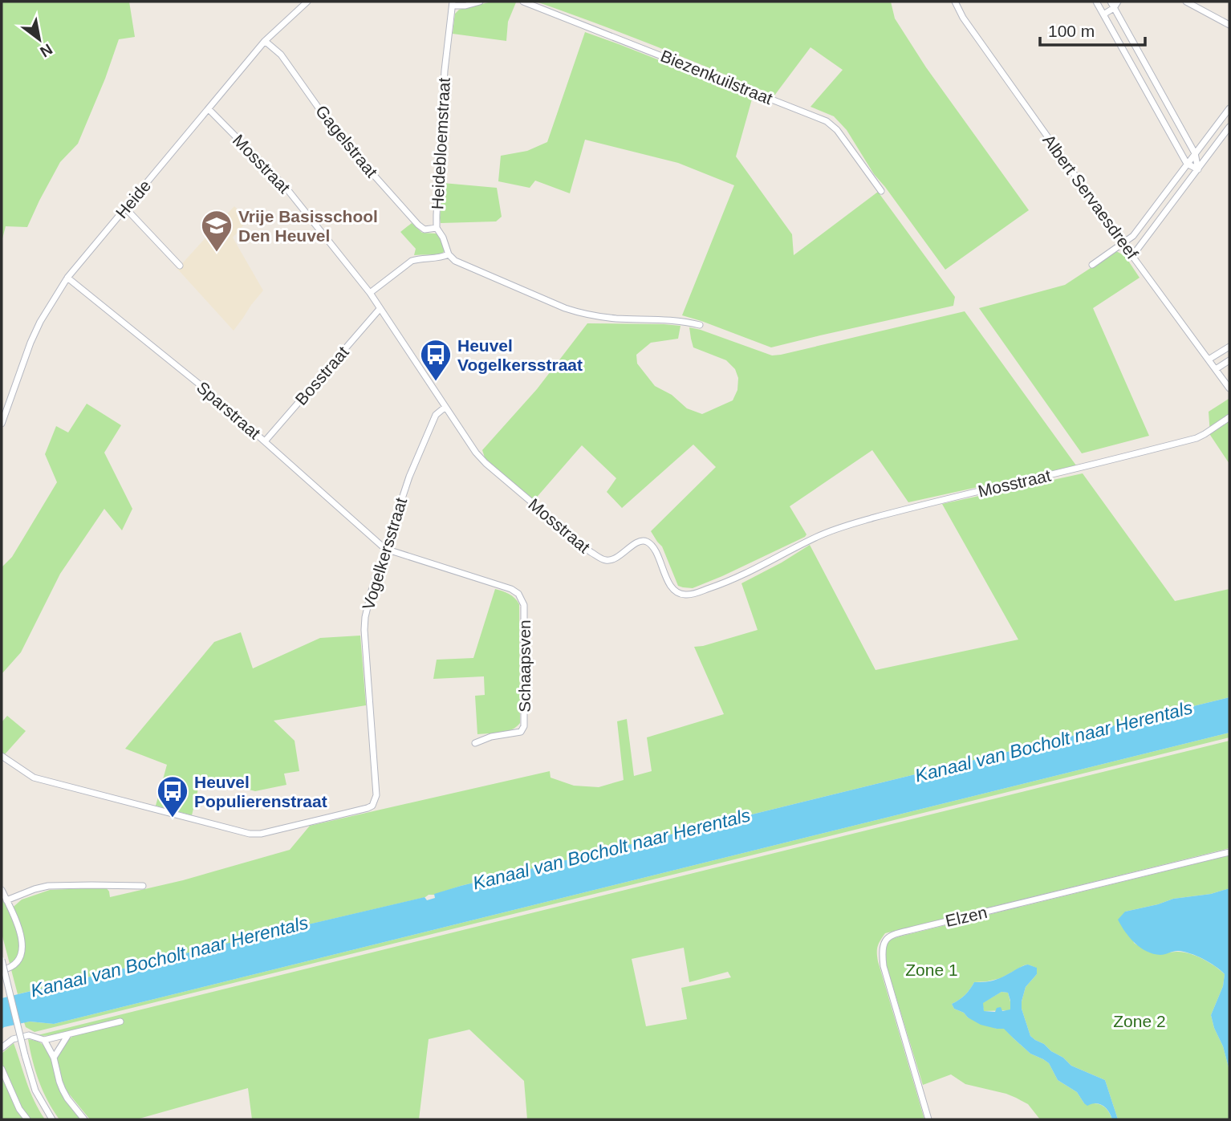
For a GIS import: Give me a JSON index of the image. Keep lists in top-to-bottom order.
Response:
{
  "streets": {
    "street": [
      "Biezenkuilstraat",
      "Gagelstraat",
      "Heidebloemstraat",
      "Mosstraat",
      "Albert Servaesdreef",
      "Heide",
      "Bosstraat",
      "Sparstraat",
      "Vogelkersstraat",
      "Schaapsven",
      "Elzen"
    ]
  },
  "crossings": [
    ["Gagelstraat", "Heidebloemstraat"],
    ["Gagelstraat", "Heide"],
    ["Mosstraat", "Heide"],
    ["Mosstraat", "Bosstraat"],
    ["Mosstraat", "Vogelkersstraat"],
    ["Heide", "Sparstraat"],
    ["Bosstraat", "Sparstraat"],
    ["Sparstraat", "Vogelkersstraat"],
    ["Sparstraat", "Schaapsven"],
    ["Vogelkersstraat", "Schaapsven"]
  ],
  "water": ["Kanaal van Bocholt naar Herentals"],
  "parks": ["Zone 1", "Zone 2"],
  "places": {
    "school or university": ["Vrije Basisschool Den Heuvel"],
    "bus stop": ["Heuvel Vogelkersstraat", "Heuvel Populierenstraat"]
  },
  "scale_bar": "100 m",
  "north": "bottom right"
}
